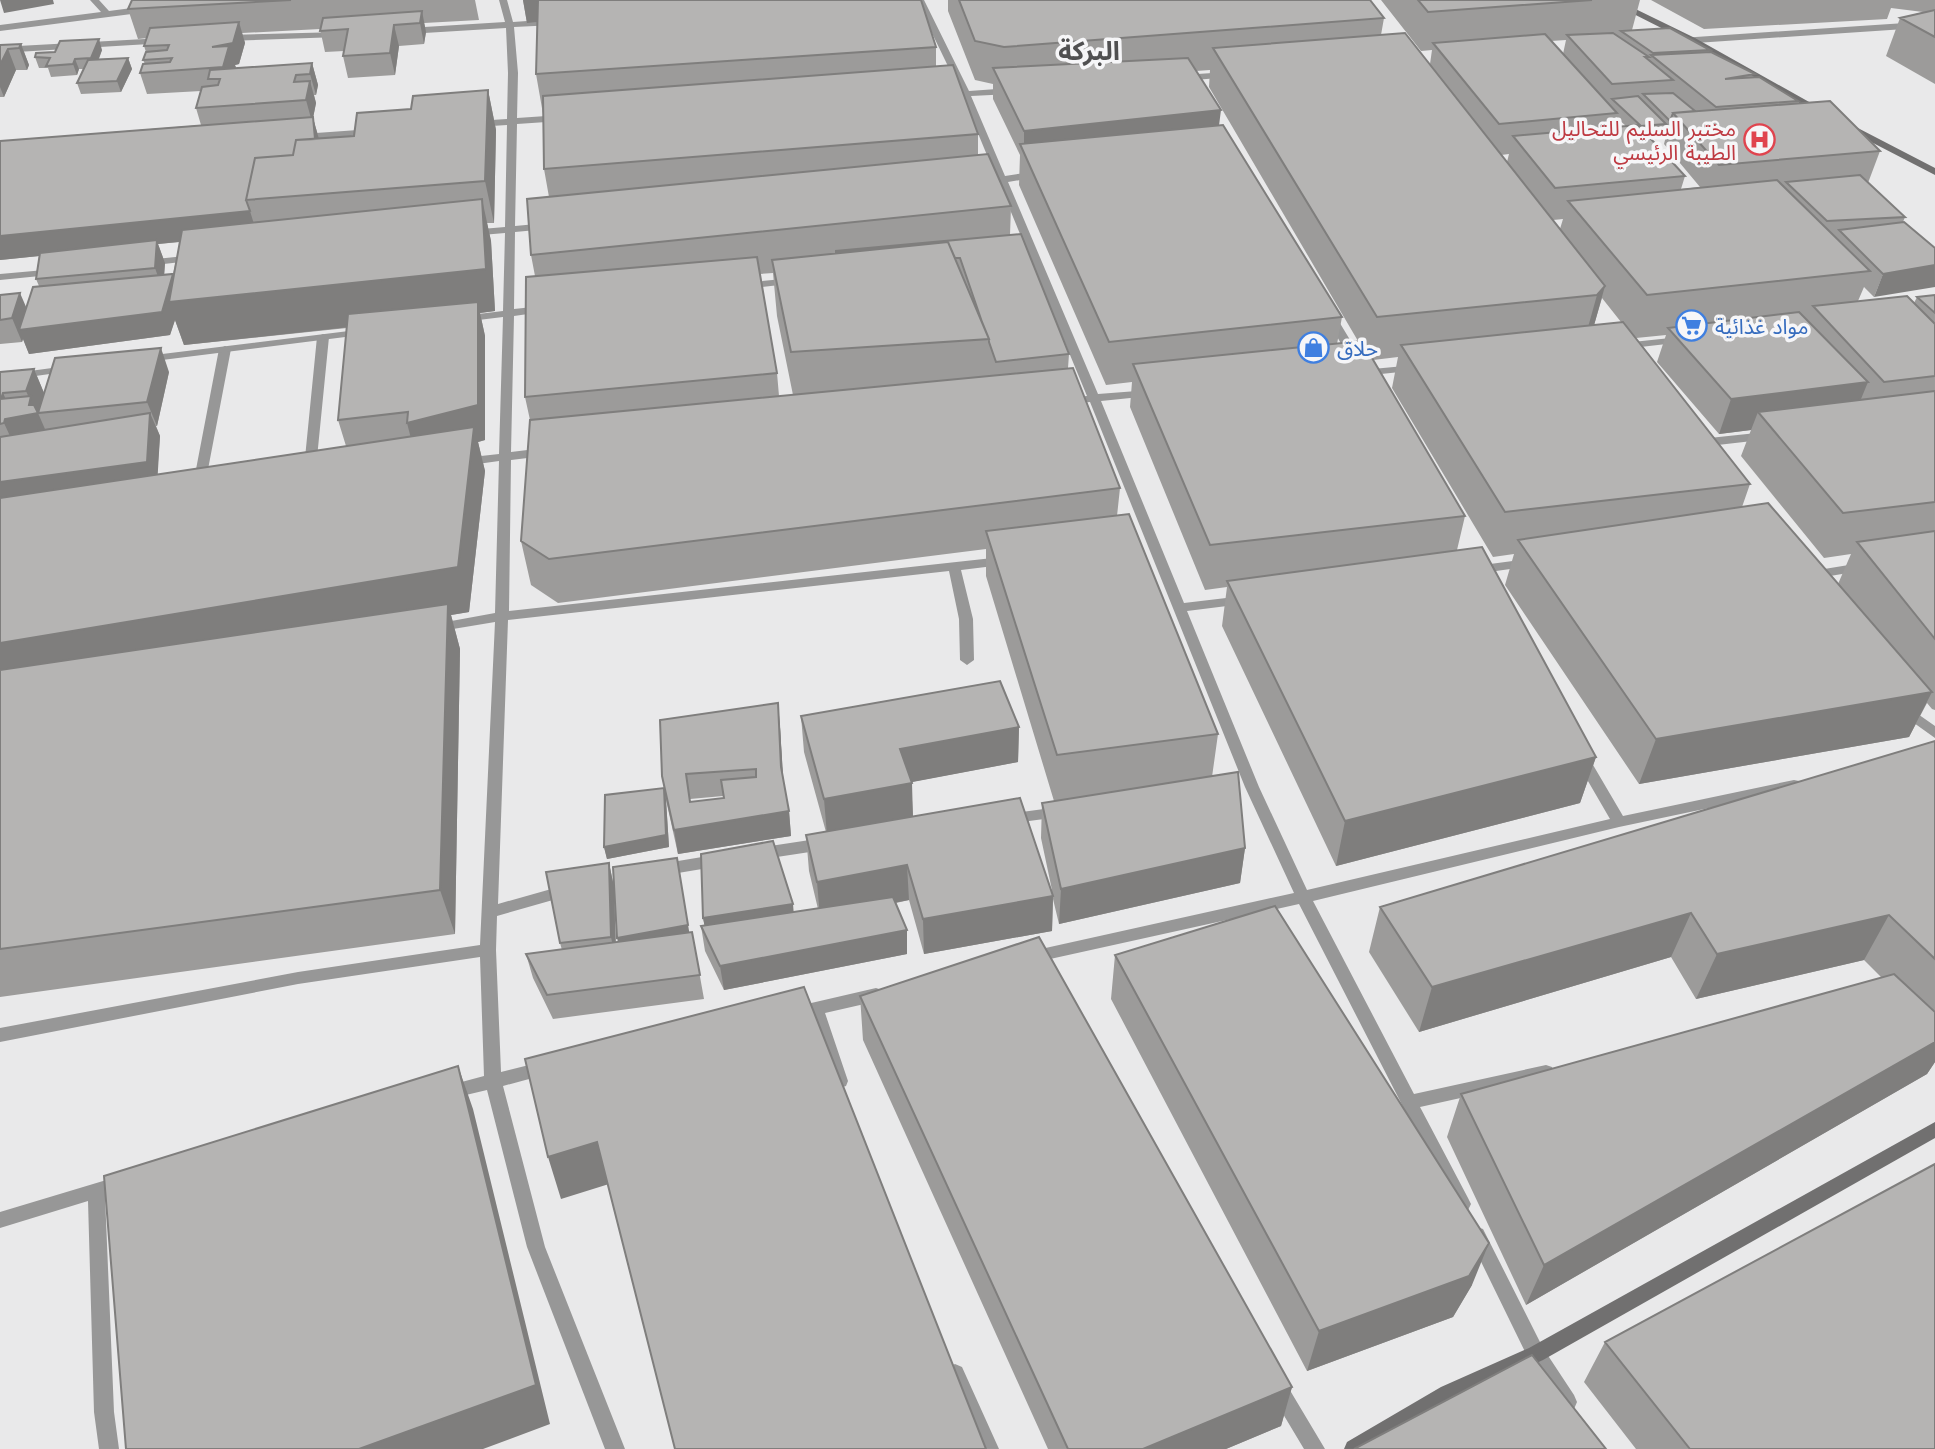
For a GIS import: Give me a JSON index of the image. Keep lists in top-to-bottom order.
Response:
{
  "districts": ["البركة"],
  "places": {
    "hospital": ["مختبر السليم للتحاليل الطيبة الرئيسي"],
    "supermarket": ["مواد غذائية"],
    "shop": ["حلاق"]
  }
}
